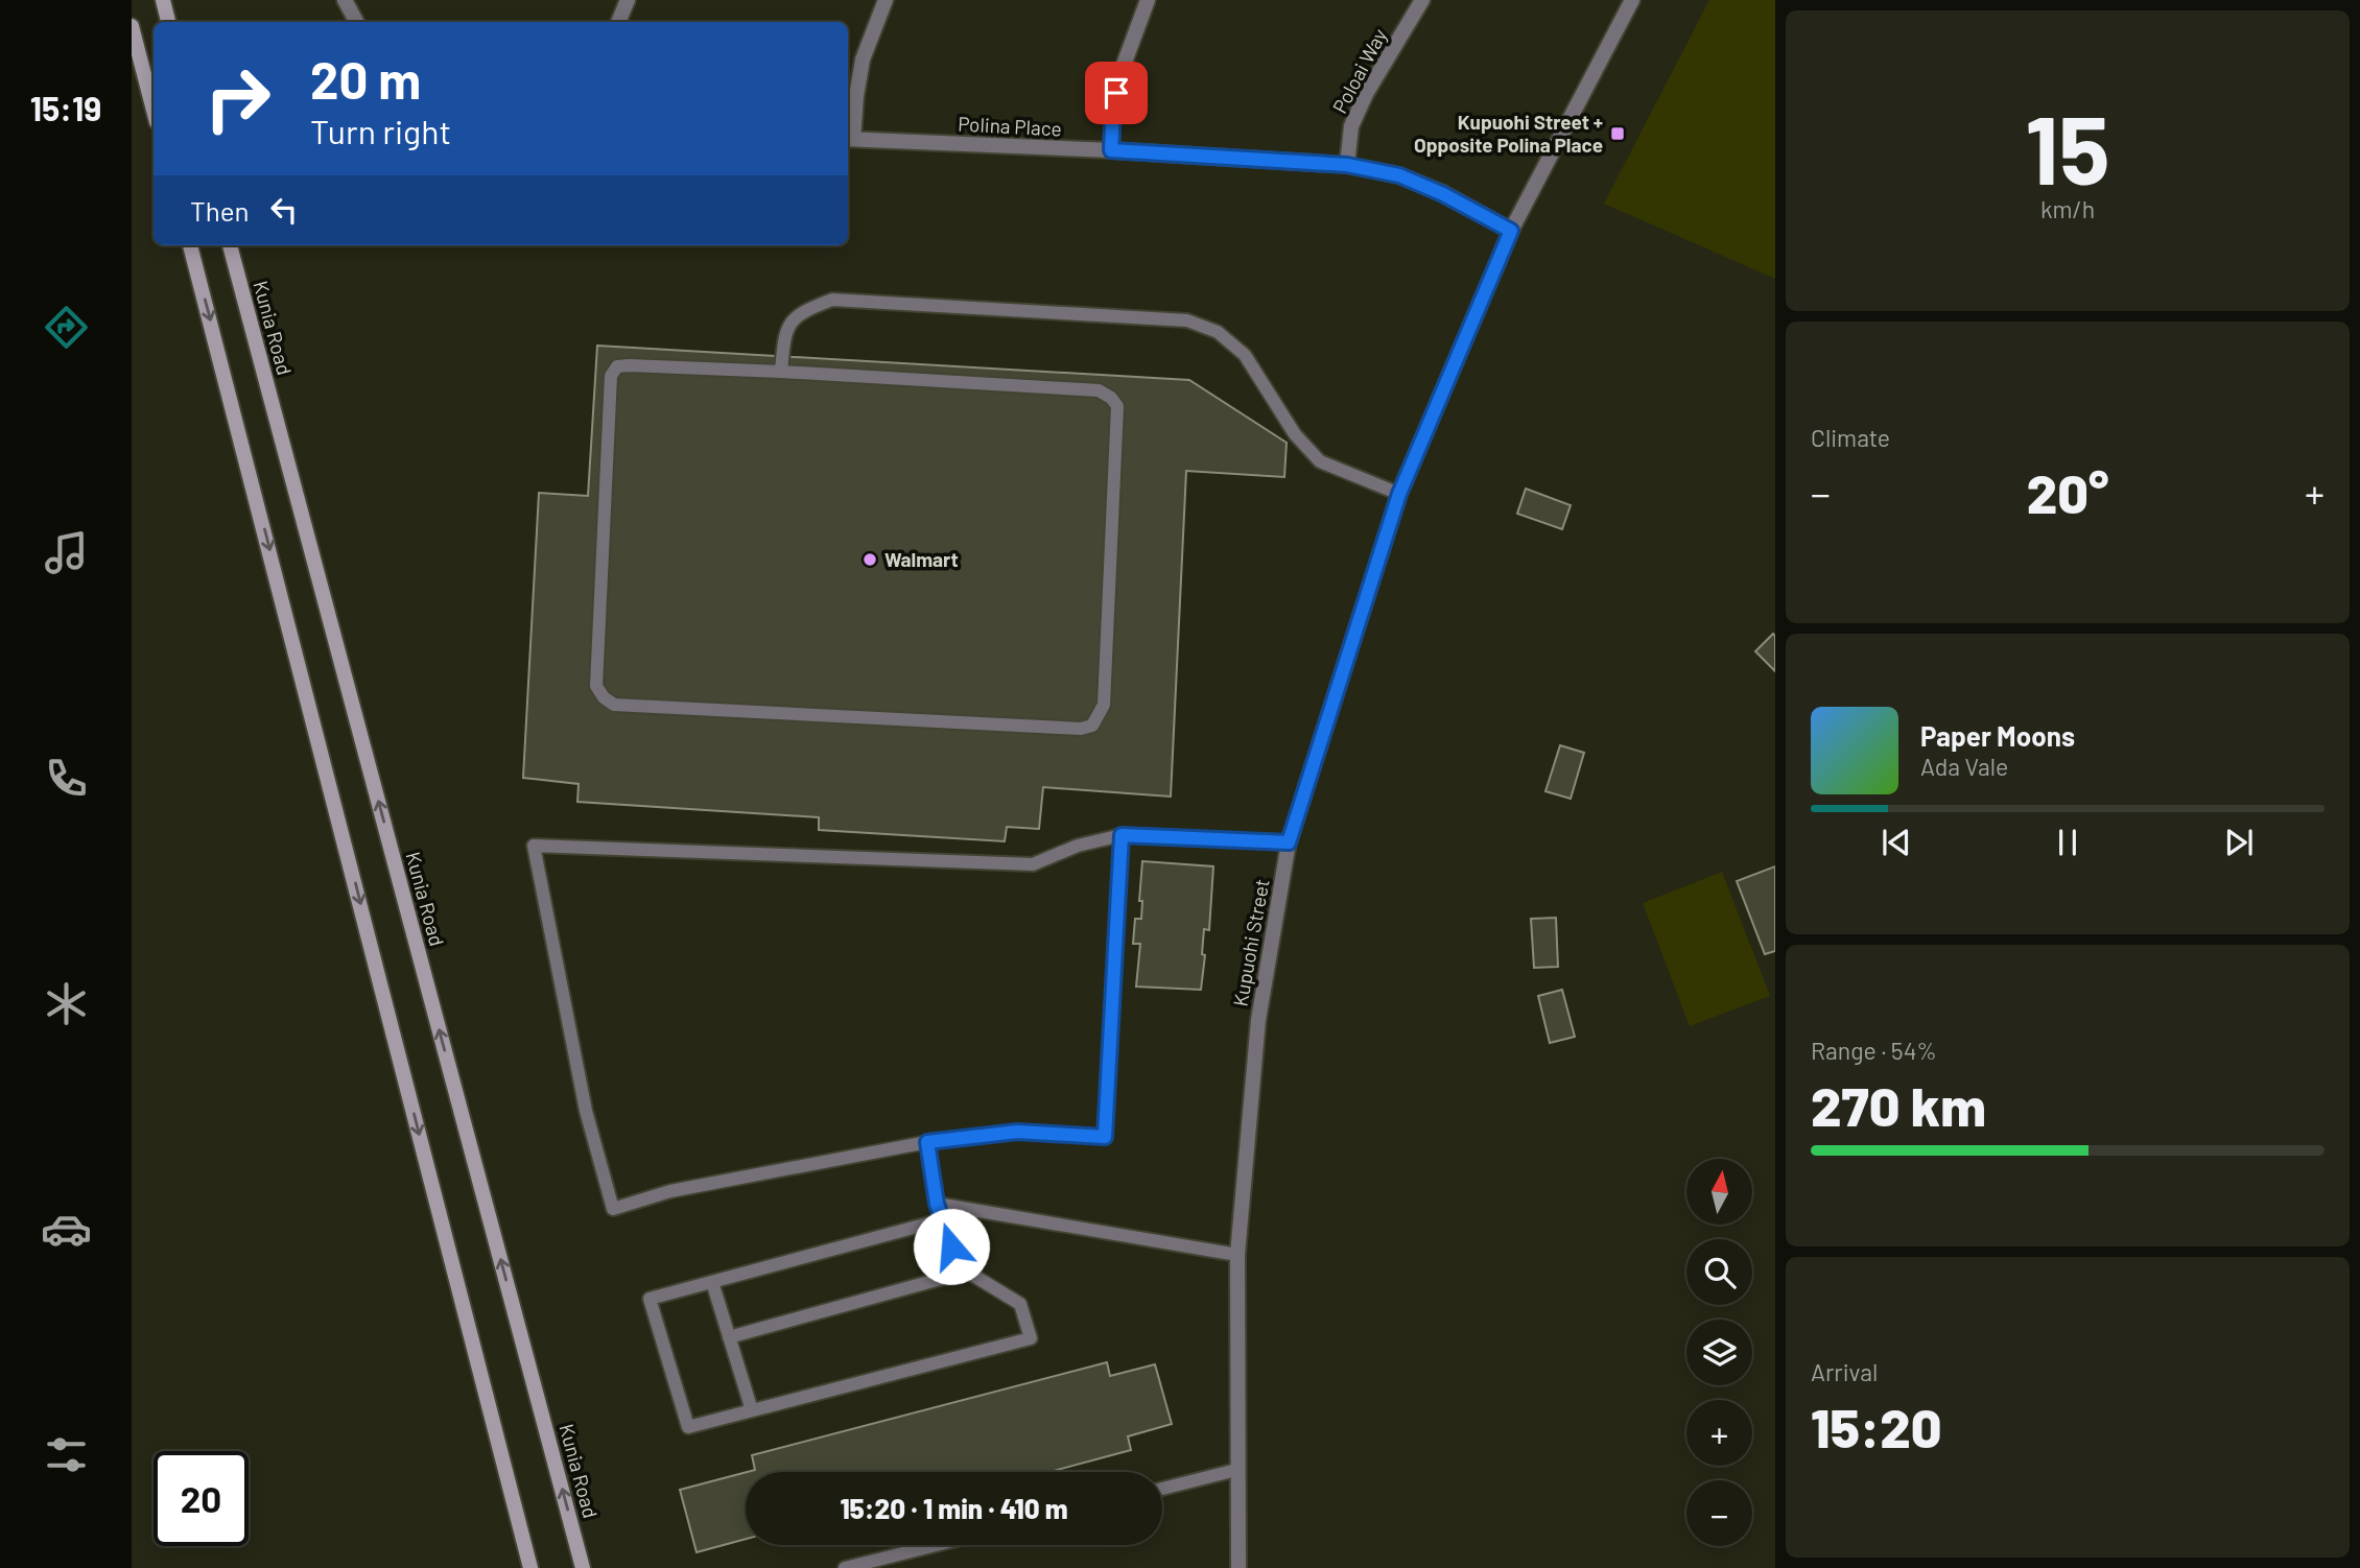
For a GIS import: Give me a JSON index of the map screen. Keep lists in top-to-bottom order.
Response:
{
  "streets": {
    "main road": ["Kunia Road"],
    "street": ["Poloai Way", "Polina Place", "Kupuohi Street"]
  },
  "crossings": [
    ["Poloai Way", "Polina Place"],
    ["Polina Place", "Kupuohi Street"]
  ],
  "places": {
    "transit": ["Kupuohi Street + Opposite Polina Place"],
    "other": ["Walmart"]
  },
  "north": "top",
  "page": {
    "tabs": "15:19",
    "tile": [
      ["15", "km/h"],
      "Climate",
      ["Range · 54%", "270 km"],
      ["Arrival", "15:20"]
    ],
    "turn": ["20 m", "Turn right"],
    "then": "Then",
    "heat": ["−", "20°", "+"],
    "song": ["Paper Moons", "Ada Vale"],
    "map_buttons": ["+", "−"],
    "limit": "20",
    "trip": "15:20 · 1 min · 410 m"
  }
}
